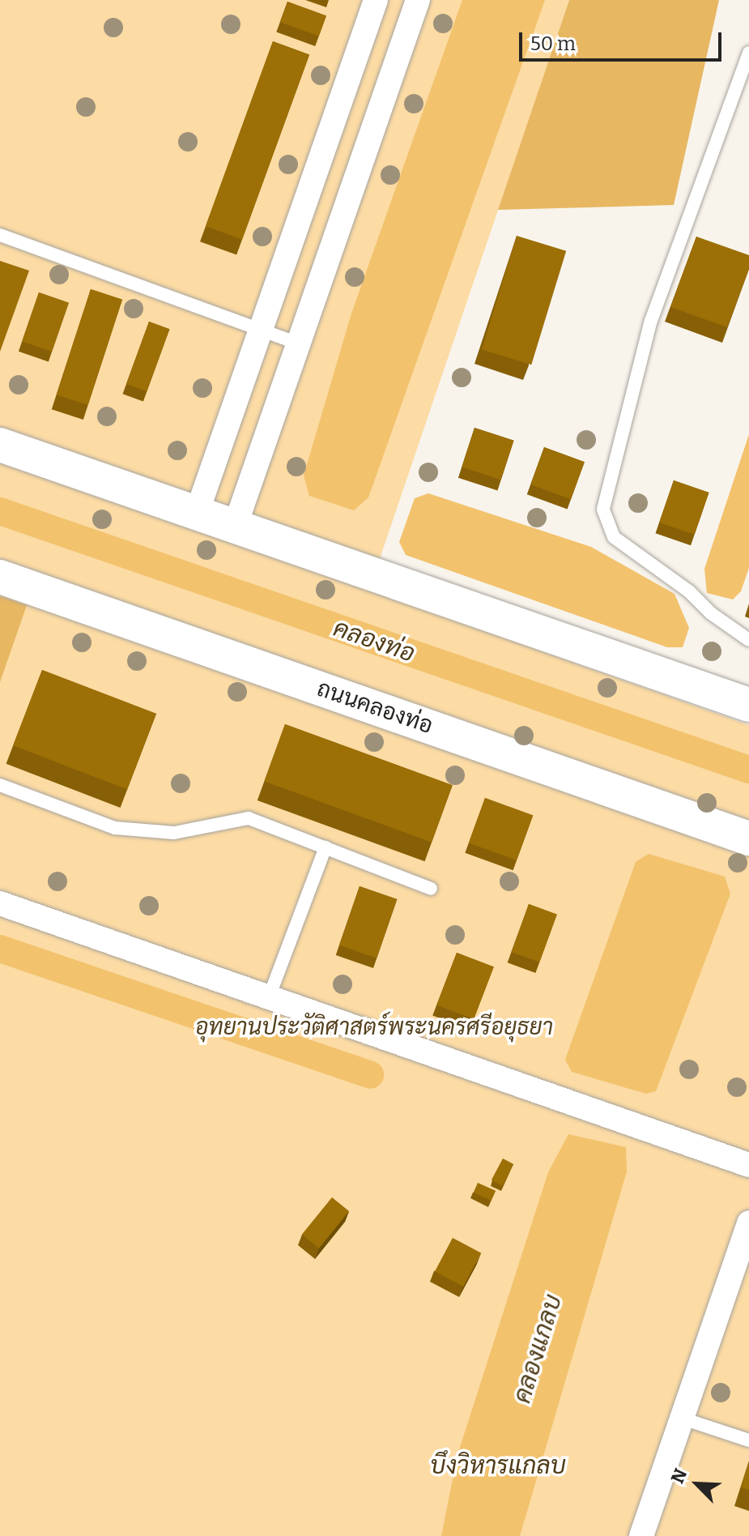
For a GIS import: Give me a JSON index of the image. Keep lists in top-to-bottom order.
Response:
{
  "streets": {
    "street": ["ถนนคลองท่อ"]
  },
  "water": ["คลองท่อ", "คลองแกลบ", "บึงวิหารแกลบ"],
  "parks": ["อุทยานประวัติศาสตร์พระนครศรีอยุธยา"],
  "scale_bar": "50 m",
  "north": "top left"
}
